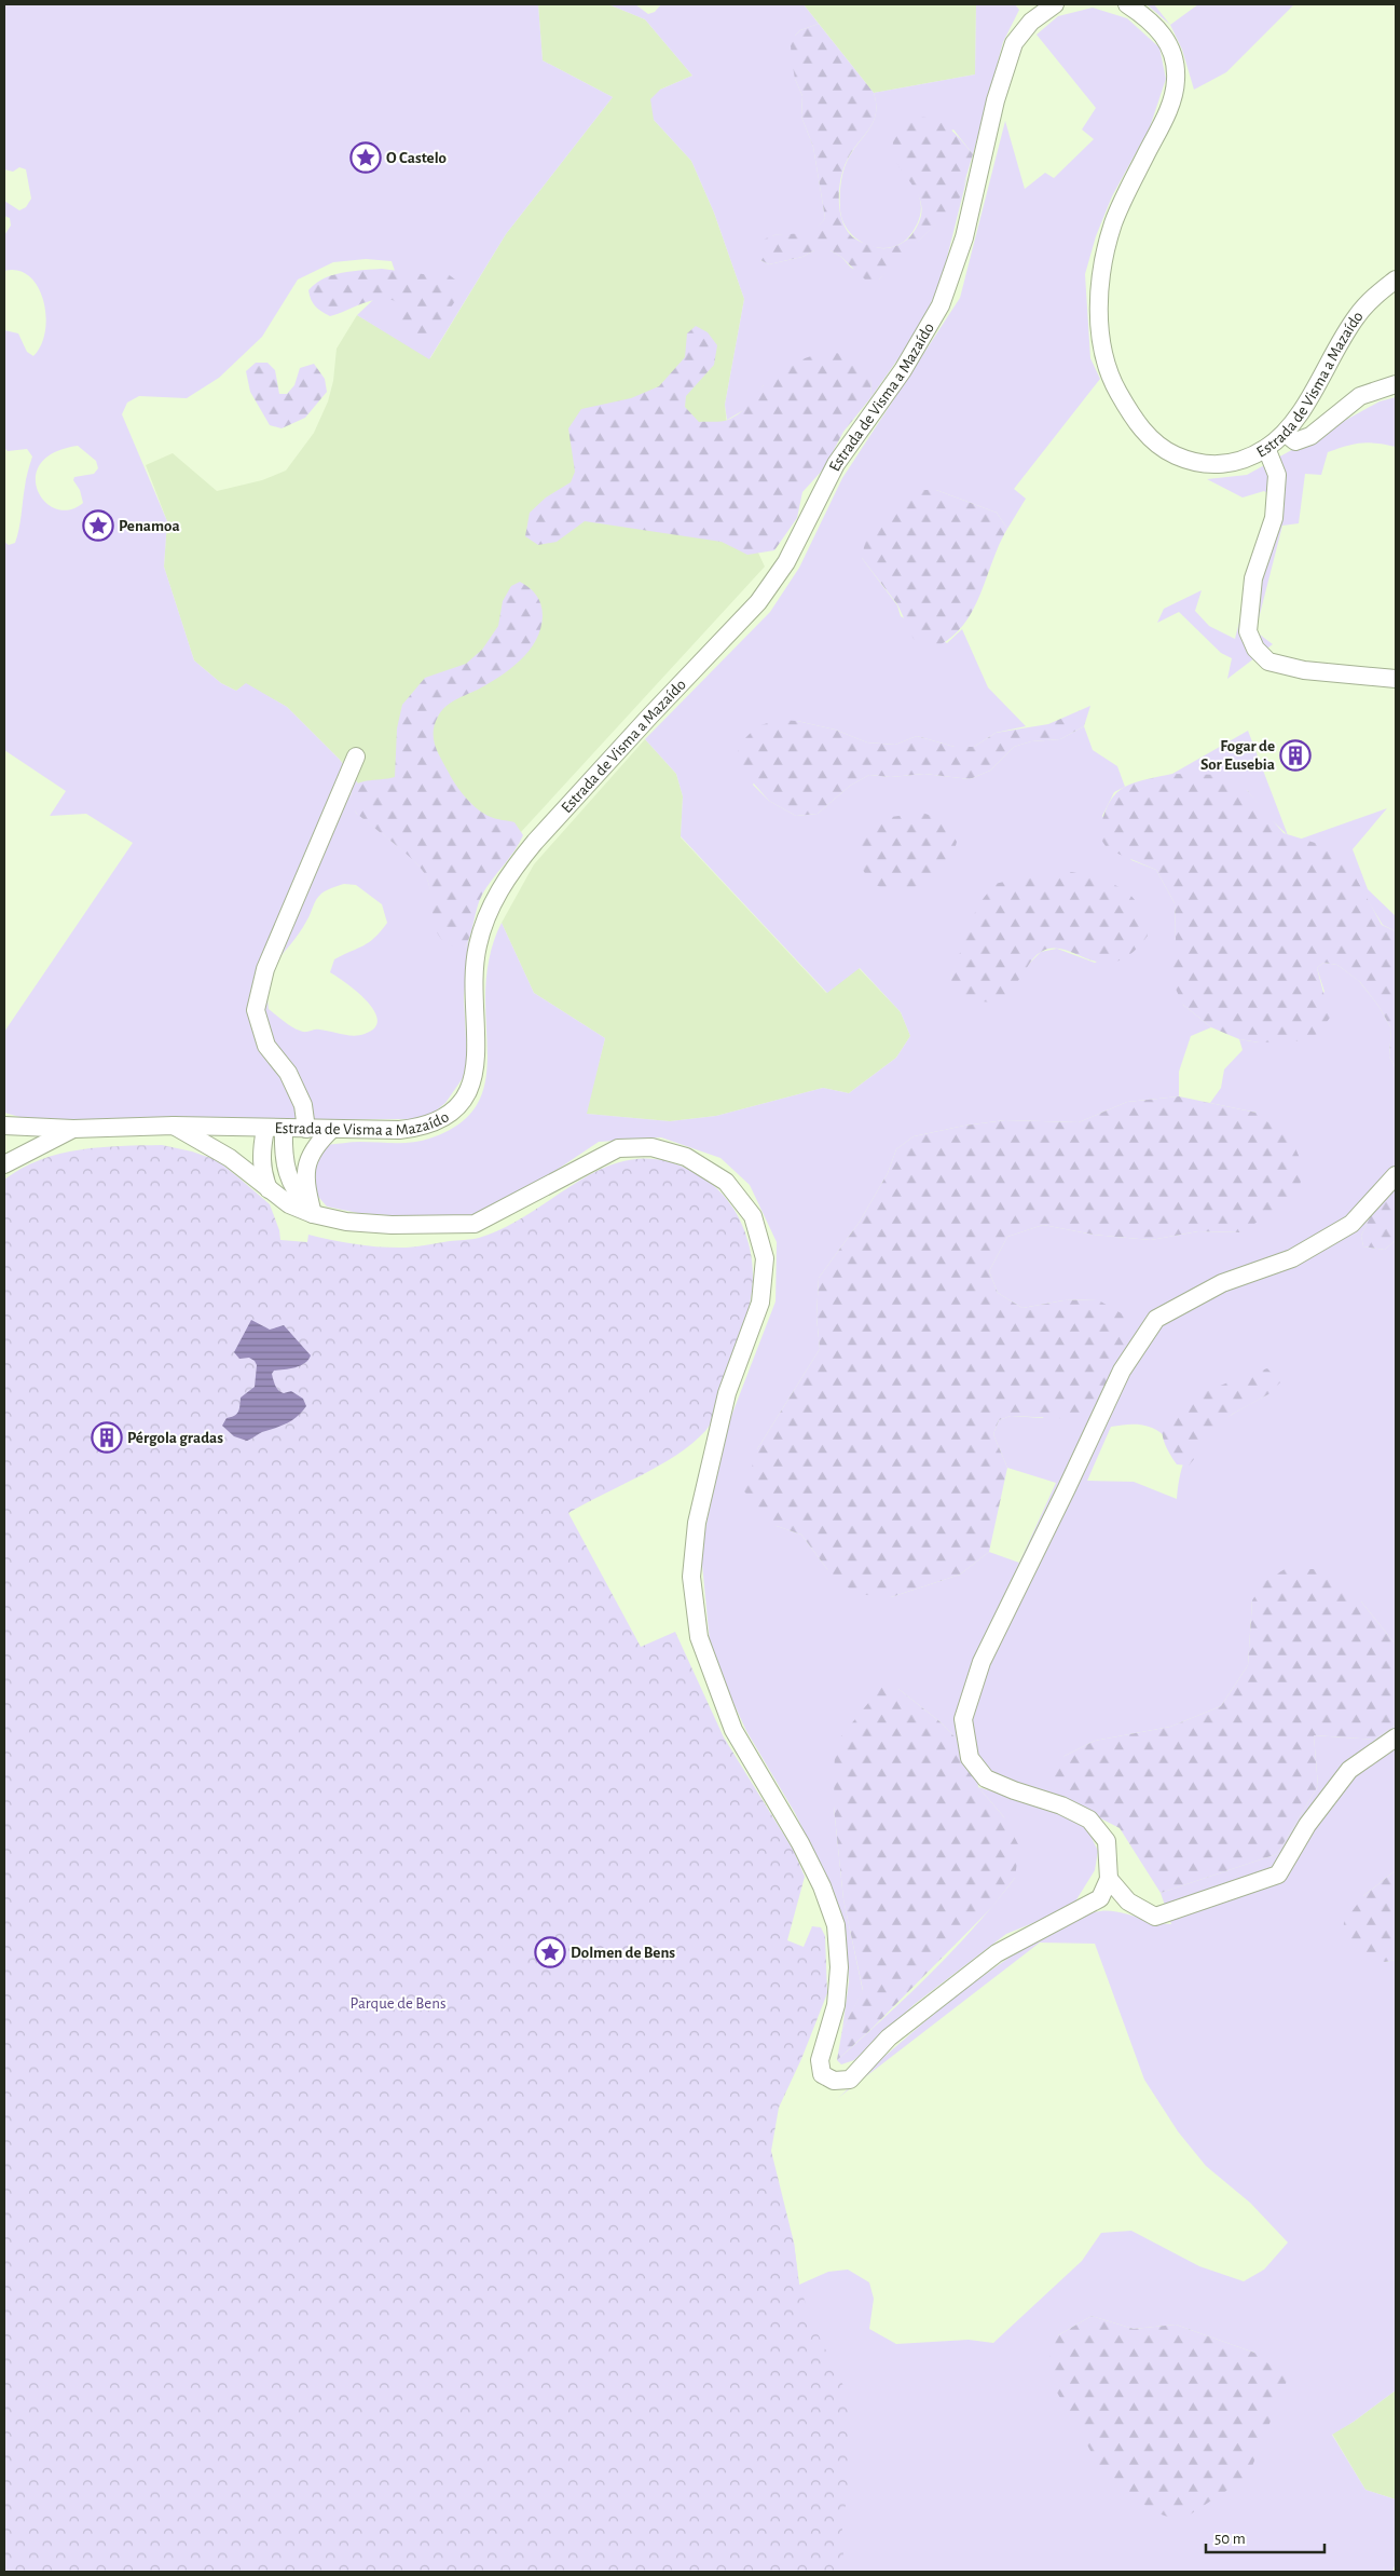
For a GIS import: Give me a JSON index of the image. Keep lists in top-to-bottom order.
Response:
{
  "streets": {
    "street": ["Estrada de Visma a Mazaído"]
  },
  "parks": ["Parque de Bens"],
  "places": {
    "place": ["O Castelo", "Penamoa", "Dolmen de Bens"],
    "building": ["Fogar de Sor Eusebia", "Pérgola gradas"]
  },
  "scale_bar": "50 m"
}
